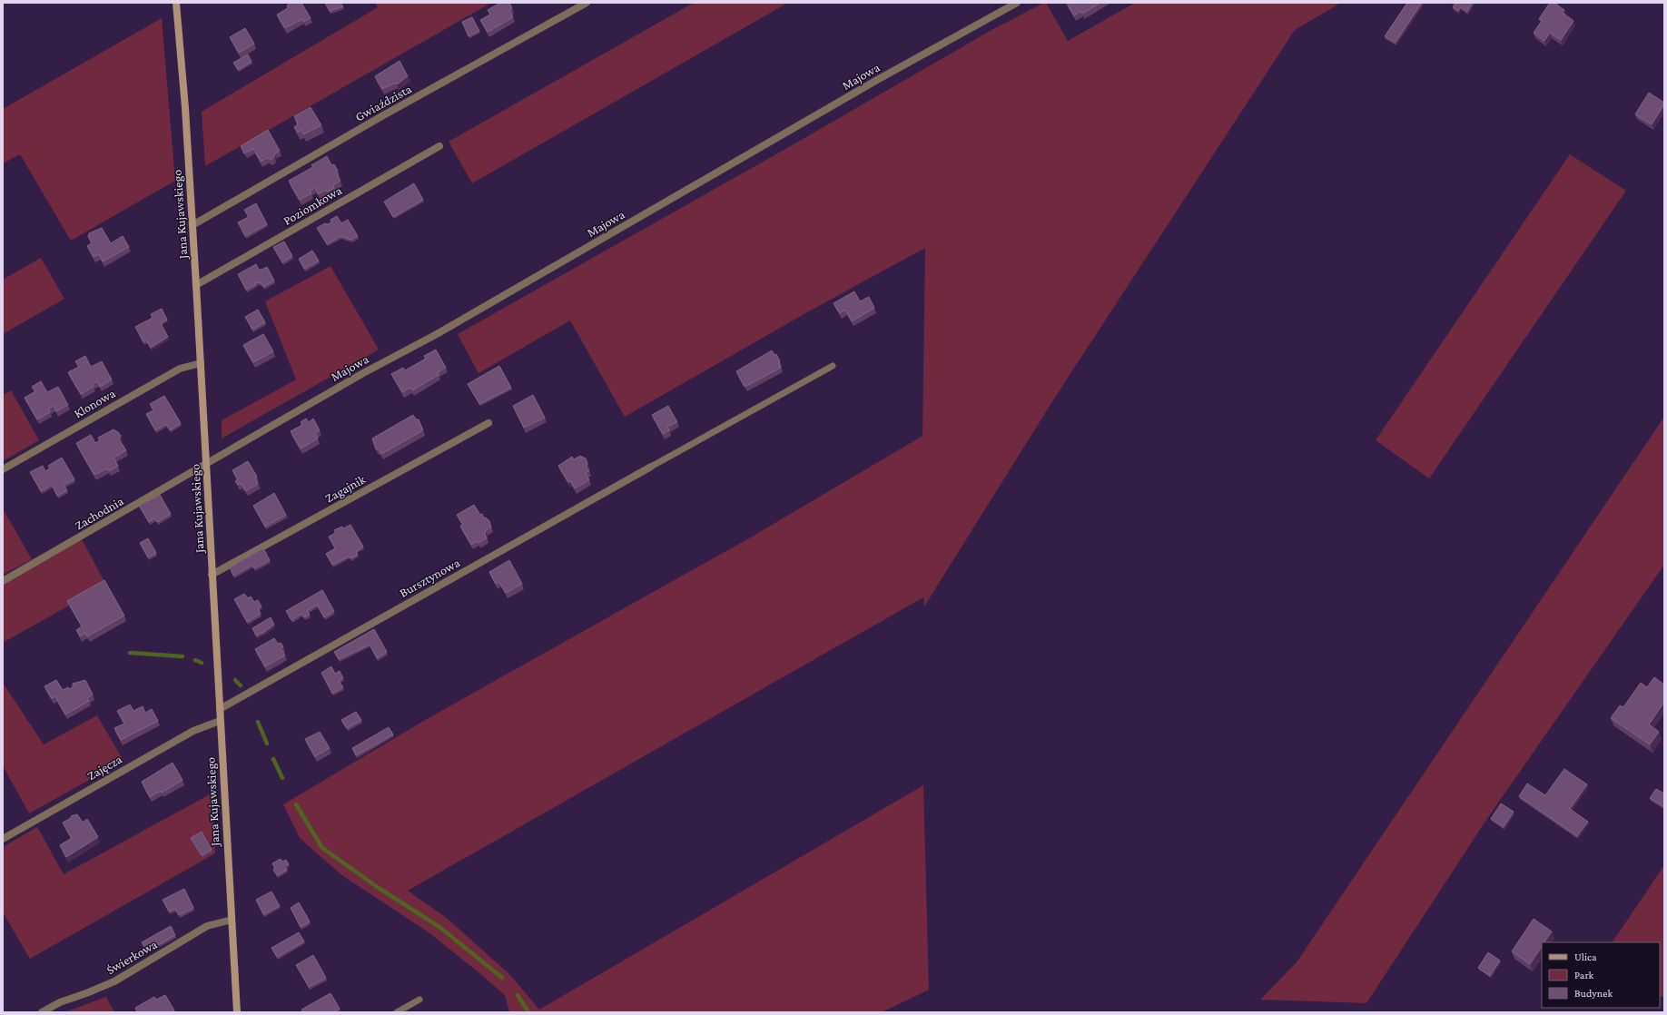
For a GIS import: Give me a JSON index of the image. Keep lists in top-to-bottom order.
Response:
{
  "streets": {
    "main road": ["Jana Kujawskiego"],
    "street": [
      "Majowa",
      "Gwiaździsta",
      "Poziomkowa",
      "Klonowa",
      "Zagajnik",
      "Zachodnia",
      "Bursztynowa",
      "Zajęcza",
      "Świerkowa"
    ]
  },
  "crossings": [
    ["Majowa", "Jana Kujawskiego"],
    ["Majowa", "Zachodnia"],
    ["Gwiaździsta", "Jana Kujawskiego"],
    ["Poziomkowa", "Jana Kujawskiego"],
    ["Jana Kujawskiego", "Klonowa"],
    ["Jana Kujawskiego", "Zagajnik"],
    ["Jana Kujawskiego", "Zachodnia"],
    ["Jana Kujawskiego", "Bursztynowa"],
    ["Jana Kujawskiego", "Zajęcza"],
    ["Jana Kujawskiego", "Świerkowa"]
  ],
  "legend": ["Ulica", "Park", "Budynek"]
}
